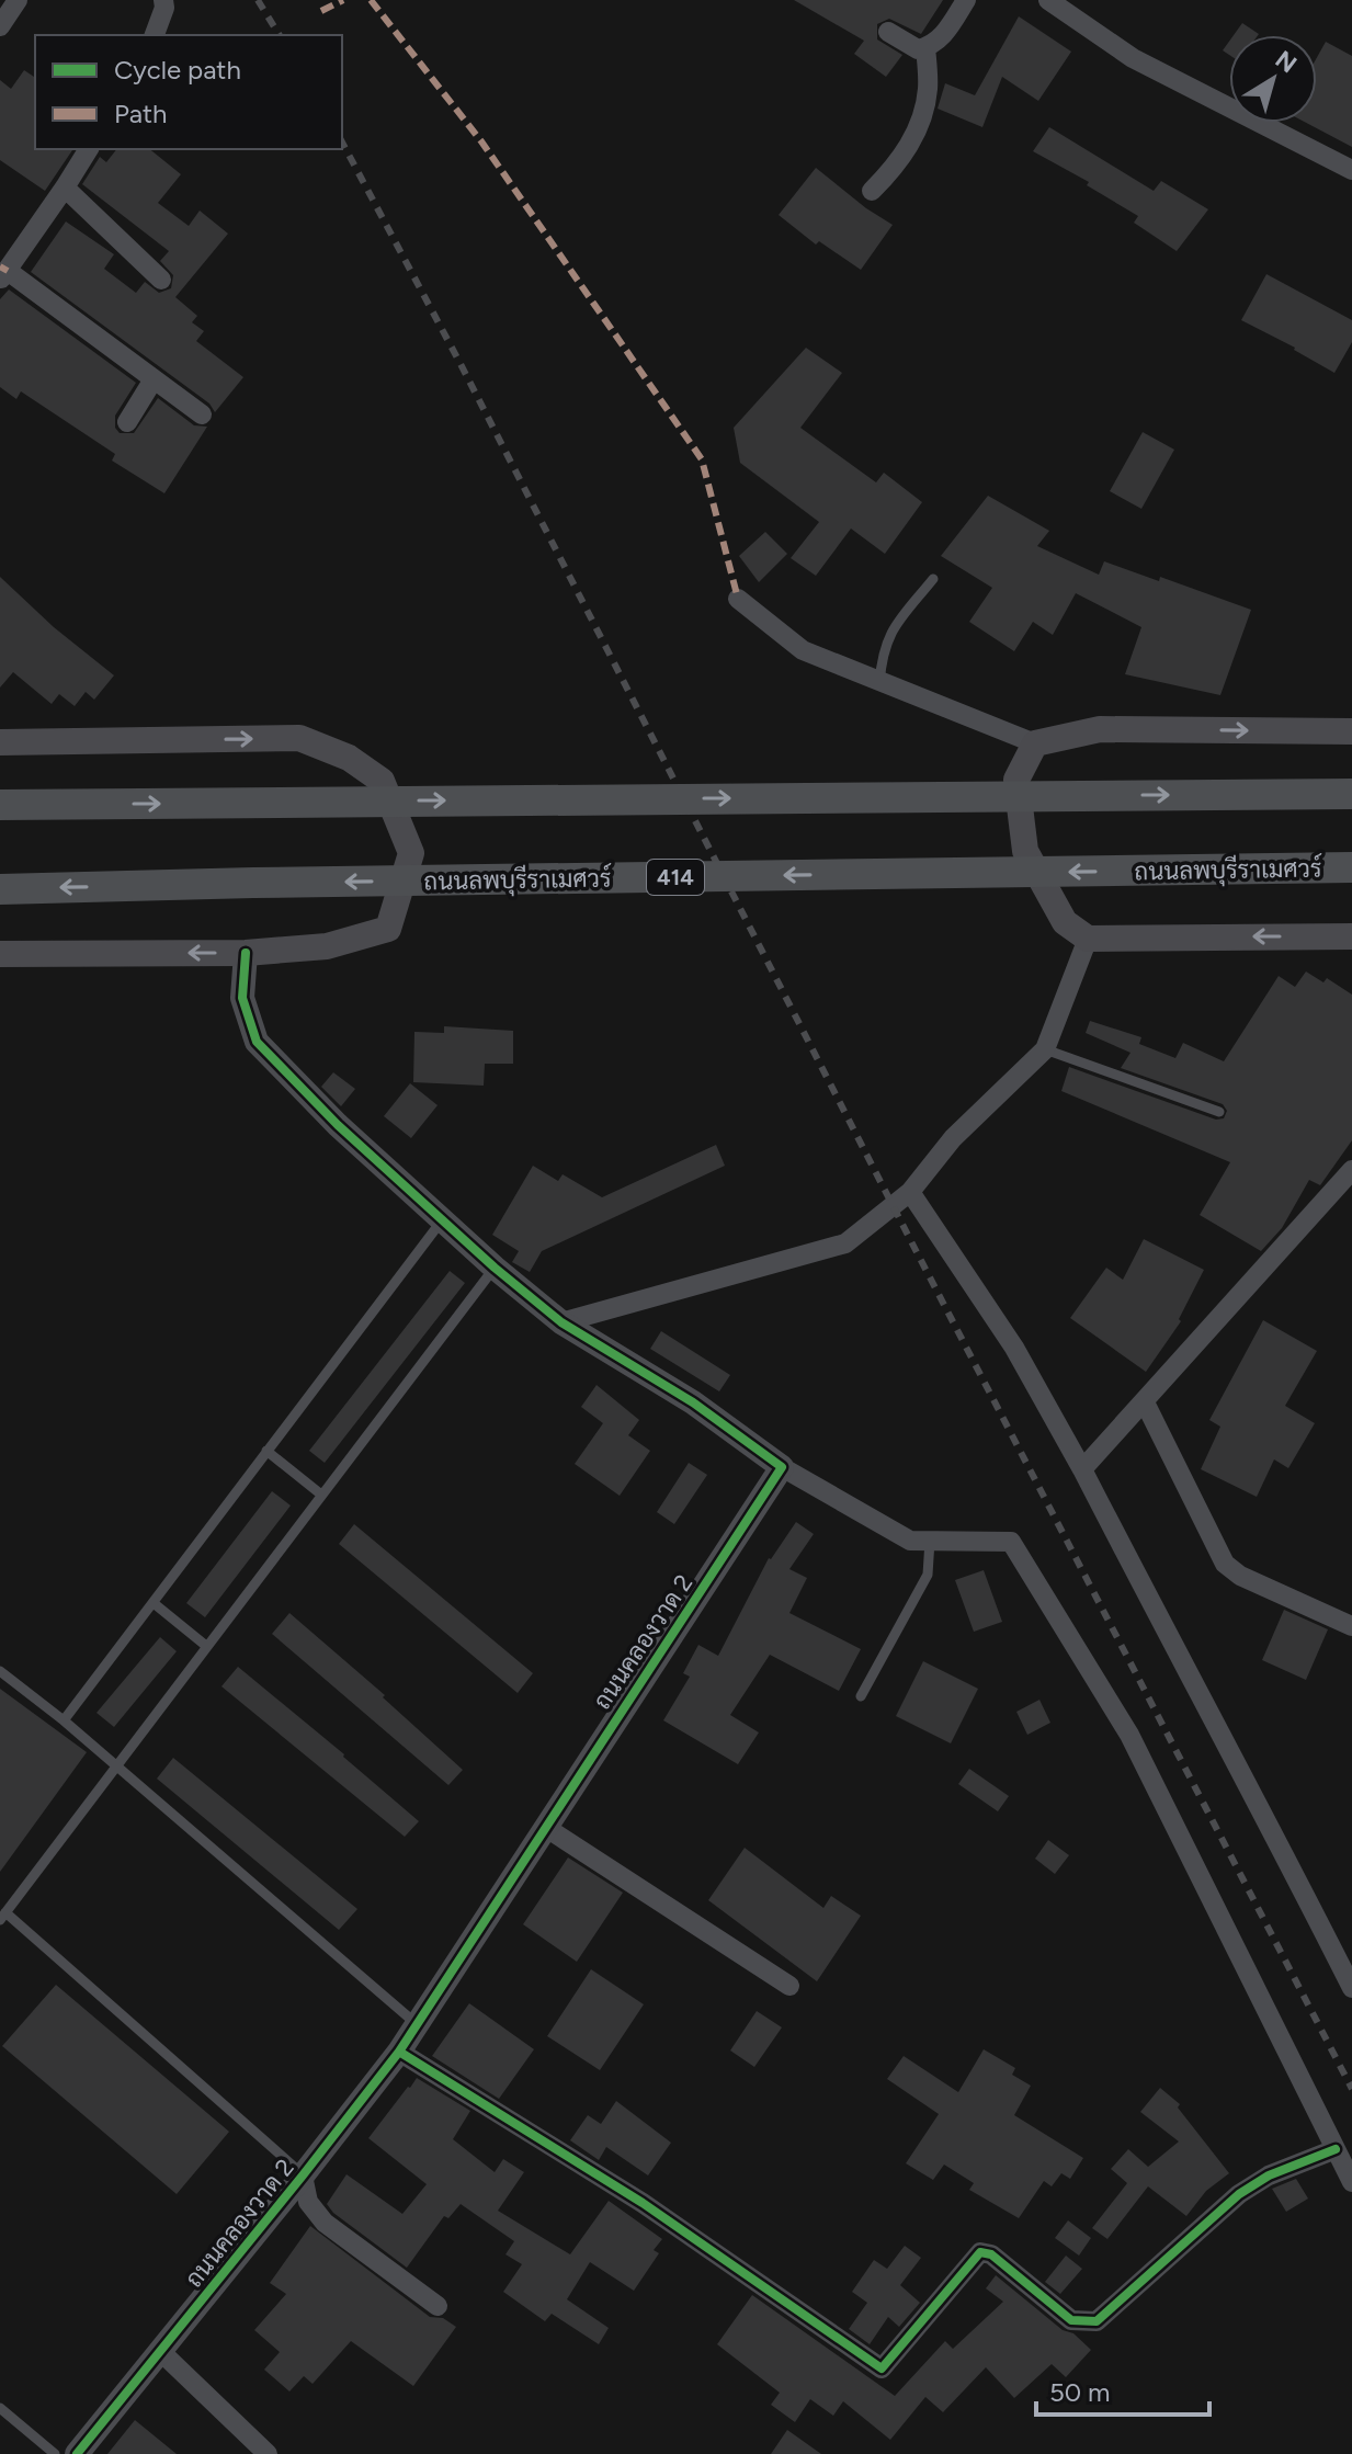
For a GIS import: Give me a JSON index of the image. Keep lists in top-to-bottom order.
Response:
{
  "streets": {
    "main road": ["ถนนลพบุรีราเมศวร์", "414"],
    "street": ["ถนนคลองวาด 2"]
  },
  "legend": ["Cycle path", "Path"],
  "scale_bar": "50 m",
  "north": "top right"
}
